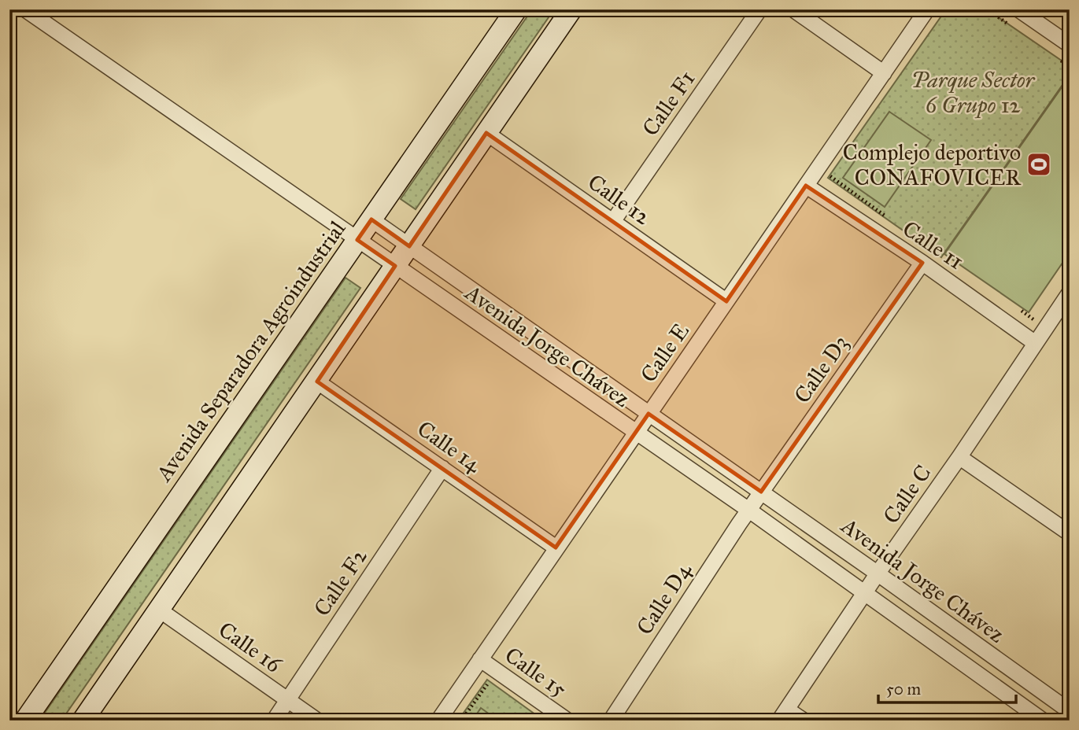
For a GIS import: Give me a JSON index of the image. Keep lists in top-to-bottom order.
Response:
{
  "streets": {
    "street": [
      "Calle F1",
      "Calle 12",
      "Calle 11",
      "Avenida Jorge Chávez",
      "Avenida Separadora Agroindustrial",
      "Calle E",
      "Calle D3",
      "Calle 14",
      "Calle C",
      "Calle F2",
      "Calle D4",
      "Calle 16",
      "Calle 15"
    ]
  },
  "crossings": [
    ["Calle F1", "Calle 12"],
    ["Calle 12", "Calle E"],
    ["Calle 11", "Calle E"],
    ["Calle 11", "Calle D3"],
    ["Calle 11", "Calle C"],
    ["Avenida Jorge Chávez", "Avenida Separadora Agroindustrial"],
    ["Avenida Jorge Chávez", "Calle E"],
    ["Avenida Jorge Chávez", "Calle D3"],
    ["Avenida Jorge Chávez", "Calle C"],
    ["Avenida Jorge Chávez", "Calle D4"],
    ["Calle E", "Calle 14"],
    ["Calle E", "Calle 15"],
    ["Calle D3", "Calle D4"],
    ["Calle 14", "Calle F2"],
    ["Calle F2", "Calle 16"]
  ],
  "parks": ["Parque Sector 6 Grupo 12"],
  "places": {
    "sports": ["Complejo deportivo CONAFOVICER"]
  },
  "scale_bar": "50 m"
}
